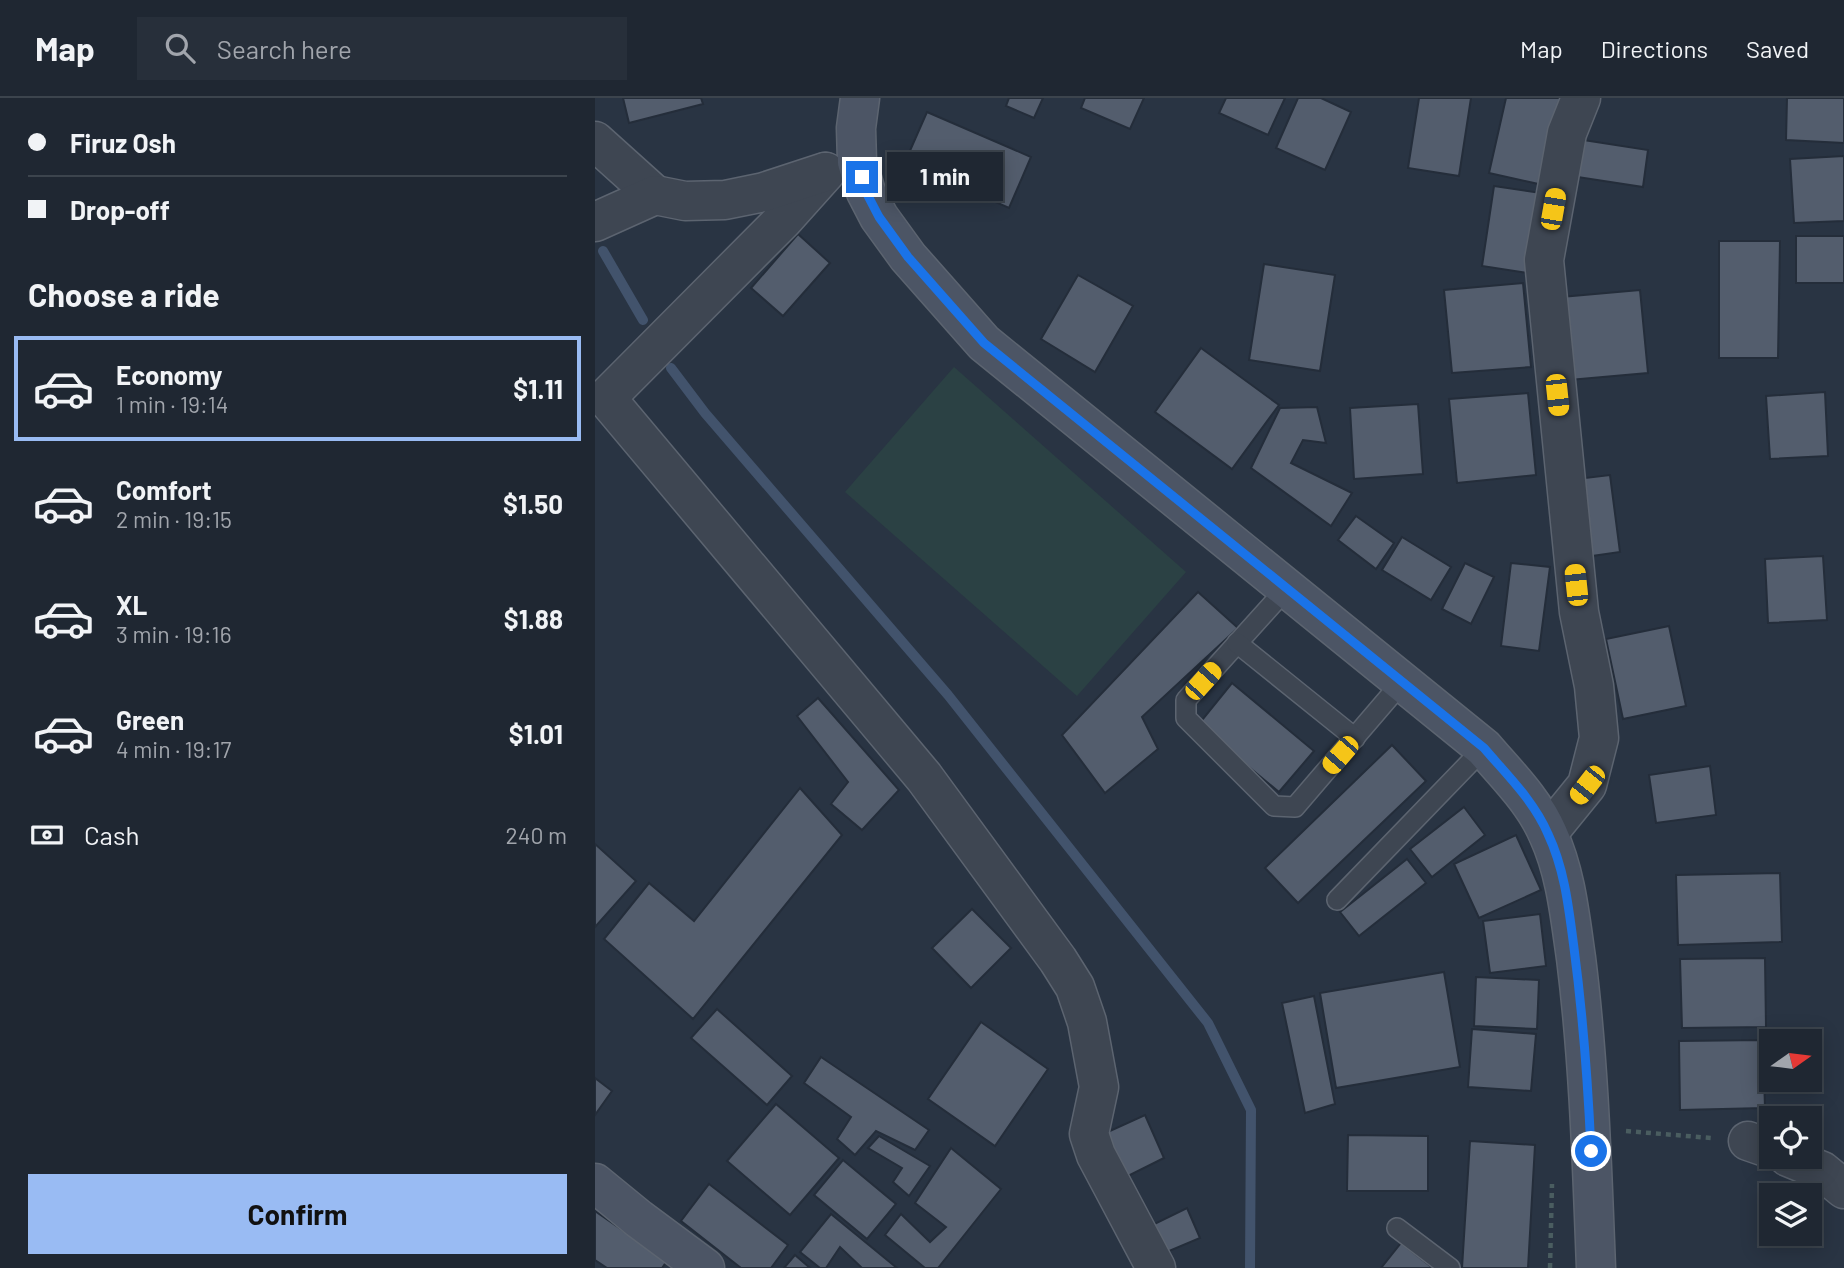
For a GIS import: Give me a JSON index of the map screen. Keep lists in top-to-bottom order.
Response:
{
  "north": "right",
  "page": {
    "header": "Map",
    "search": "Search here",
    "nav": ["Map", "Directions", "Saved"],
    "banner": ["Firuz Osh", "Drop-off"],
    "bubble": "1 min",
    "heading": "Choose a ride",
    "list": [
      {
        "name": "Economy",
        "note": "1 min · 19:14",
        "value": "$1.11"
      },
      {
        "name": "Comfort",
        "note": "2 min · 19:15",
        "value": "$1.50"
      },
      {
        "name": "XL",
        "note": "3 min · 19:16",
        "value": "$1.88"
      },
      {
        "name": "Green",
        "note": "4 min · 19:17",
        "value": "$1.01"
      }
    ],
    "pay": ["Cash", "240 m"],
    "buttons": "Confirm"
  }
}
